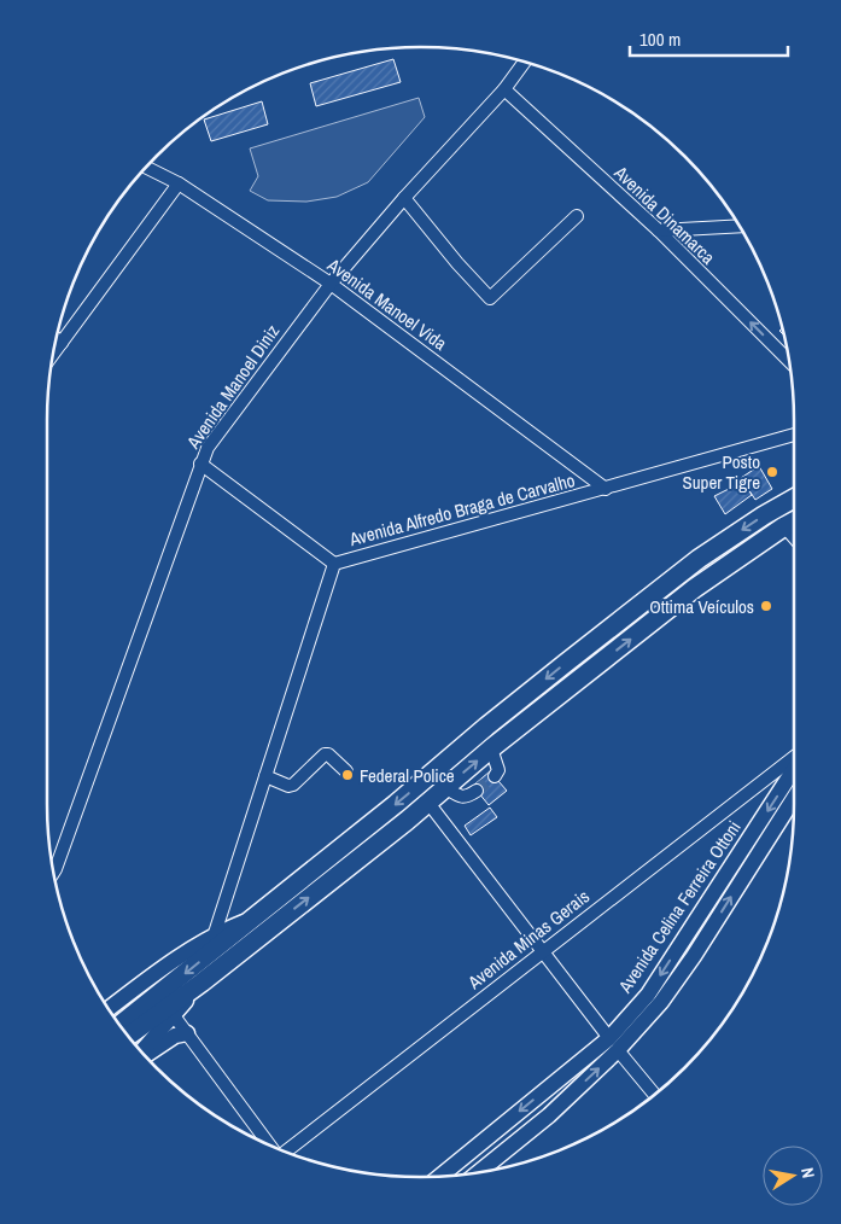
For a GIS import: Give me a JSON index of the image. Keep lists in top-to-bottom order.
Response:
{
  "streets": {
    "main road": ["Avenida Celina Ferreira Ottoni"],
    "street": [
      "Avenida Dinamarca",
      "Avenida Manoel Vida",
      "Avenida Manoel Diniz",
      "Avenida Alfredo Braga de Carvalho",
      "Avenida Minas Gerais"
    ]
  },
  "crossings": [
    ["Avenida Dinamarca", "Avenida Manoel Diniz"],
    ["Avenida Manoel Vida", "Avenida Manoel Diniz"],
    ["Avenida Manoel Vida", "Avenida Alfredo Braga de Carvalho"]
  ],
  "one_way": ["Avenida Dinamarca"],
  "places": ["Posto Super Tigre", "Ottima Veículos", "Federal Police"],
  "scale_bar": "100 m",
  "north": "right"
}
